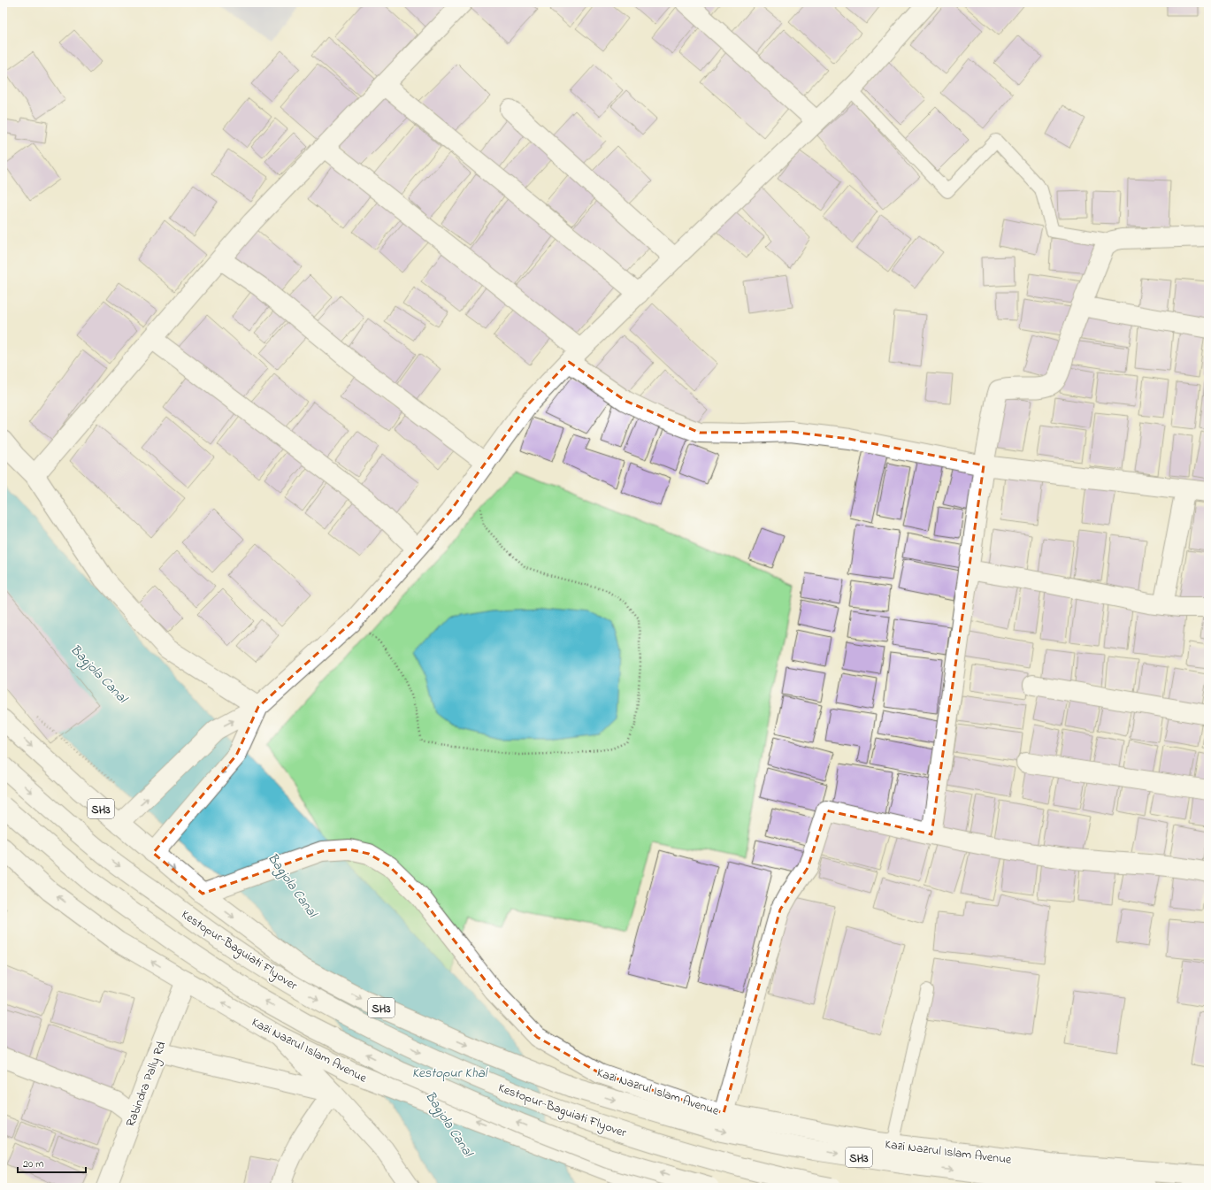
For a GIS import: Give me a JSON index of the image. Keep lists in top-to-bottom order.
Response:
{
  "streets": {
    "street": [
      "SH3",
      "Kestopur-Baguiati Flyover",
      "Kazi Nazrul Islam Avenue",
      "Rabindra Pally Rd"
    ]
  },
  "crossings": [
    ["Kazi Nazrul Islam Avenue", "Rabindra Pally Rd"]
  ],
  "water": ["Bagjola Canal", "Kestopur Khal"],
  "scale_bar": "20 m"
}
